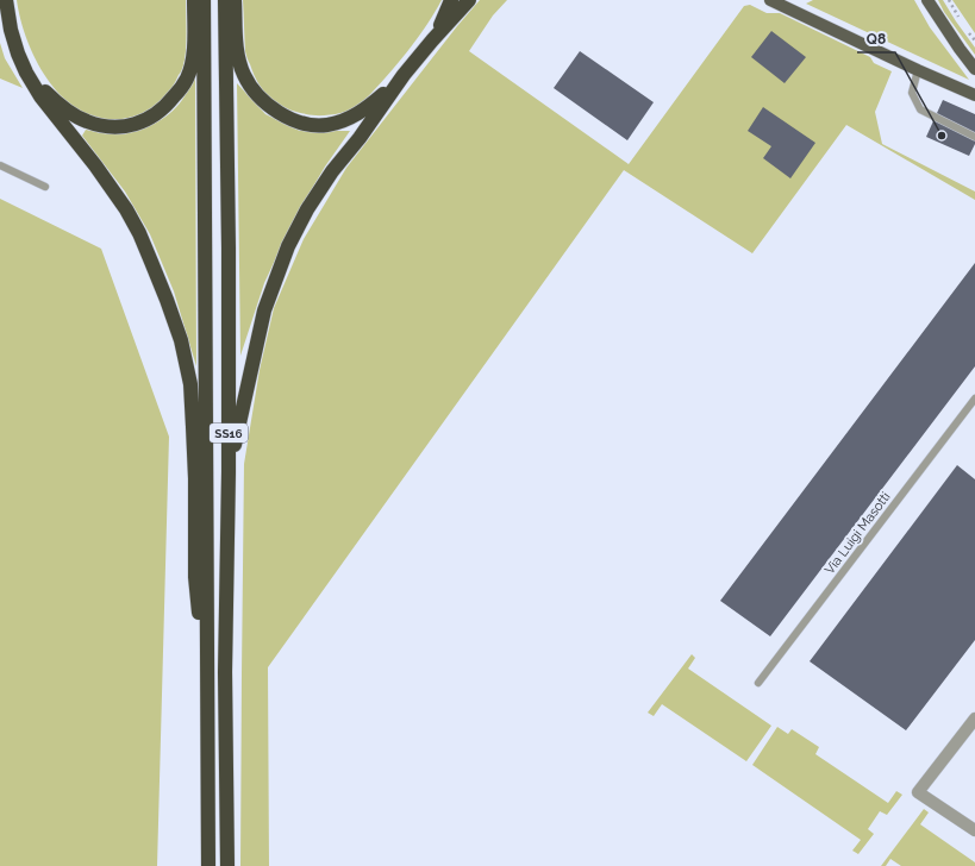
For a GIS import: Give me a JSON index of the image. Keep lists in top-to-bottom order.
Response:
{
  "streets": {
    "highway": ["SS16"],
    "lane": ["Via Luigi Masotti"]
  },
  "places": ["Q8"]
}
